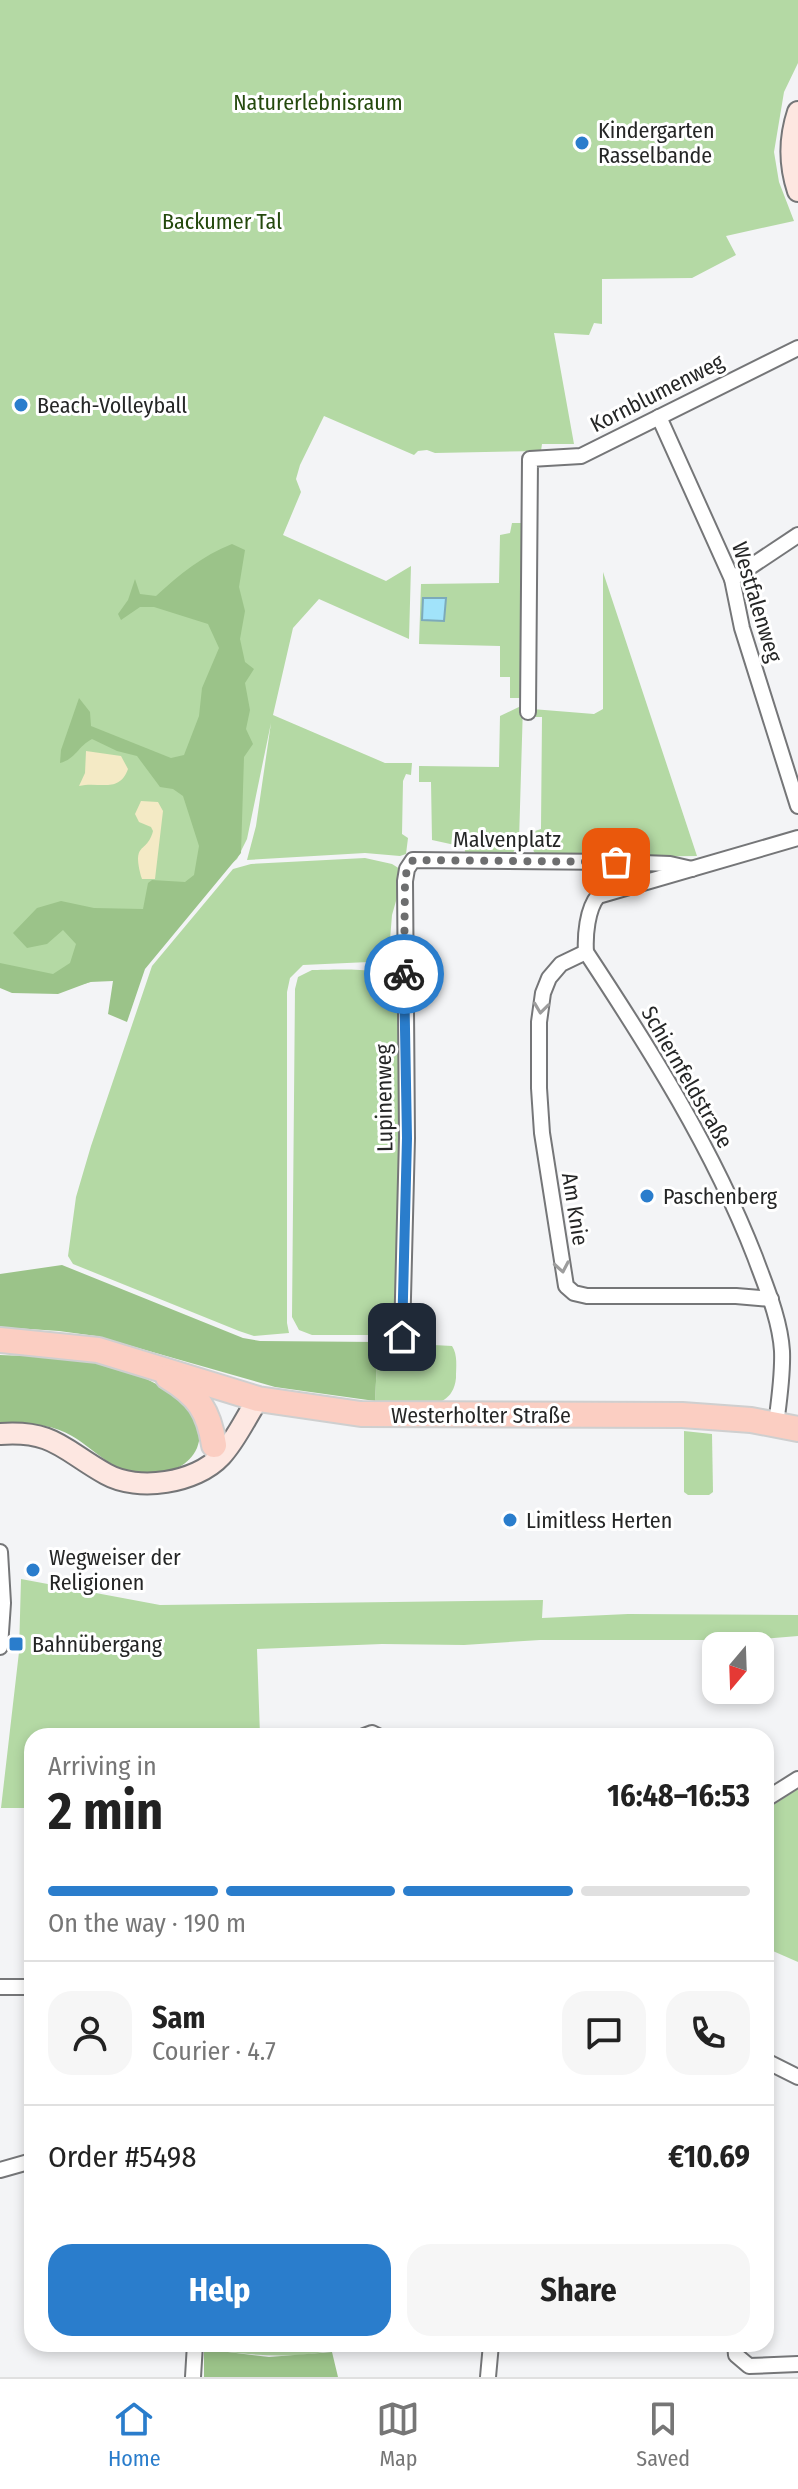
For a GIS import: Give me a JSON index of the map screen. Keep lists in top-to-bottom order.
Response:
{
  "streets": {
    "main road": ["Westerholter Straße"],
    "street": [
      "Kornblumenweg",
      "Westfalenweg",
      "Malvenplatz",
      "Schiernfeldstraße",
      "Lupinenweg",
      "Am Knie"
    ]
  },
  "crossings": [
    ["Kornblumenweg", "Westfalenweg"],
    ["Malvenplatz", "Lupinenweg"],
    ["Schiernfeldstraße", "Am Knie"],
    ["Schiernfeldstraße", "Westerholter Straße"]
  ],
  "parks": ["Naturerlebnisraum", "Backumer Tal"],
  "places": {
    "other": [
      "Kindergarten Rasselbande",
      "Beach-Volleyball",
      "Paschenberg",
      "Limitless Herten",
      "Wegweiser der Religionen"
    ],
    "transit": ["Bahnübergang"]
  },
  "north": "bottom",
  "page": {
    "heading": ["2 min", "Arriving in", "16:48–16:53"],
    "panel": [
      "Sam",
      "Courier · 4.7",
      "Order #5498",
      "€10.69"
    ],
    "bar": "On the way · 190 m",
    "buttons": ["Help", "Share"],
    "tabs": ["Home", "Map", "Saved"]
  }
}
